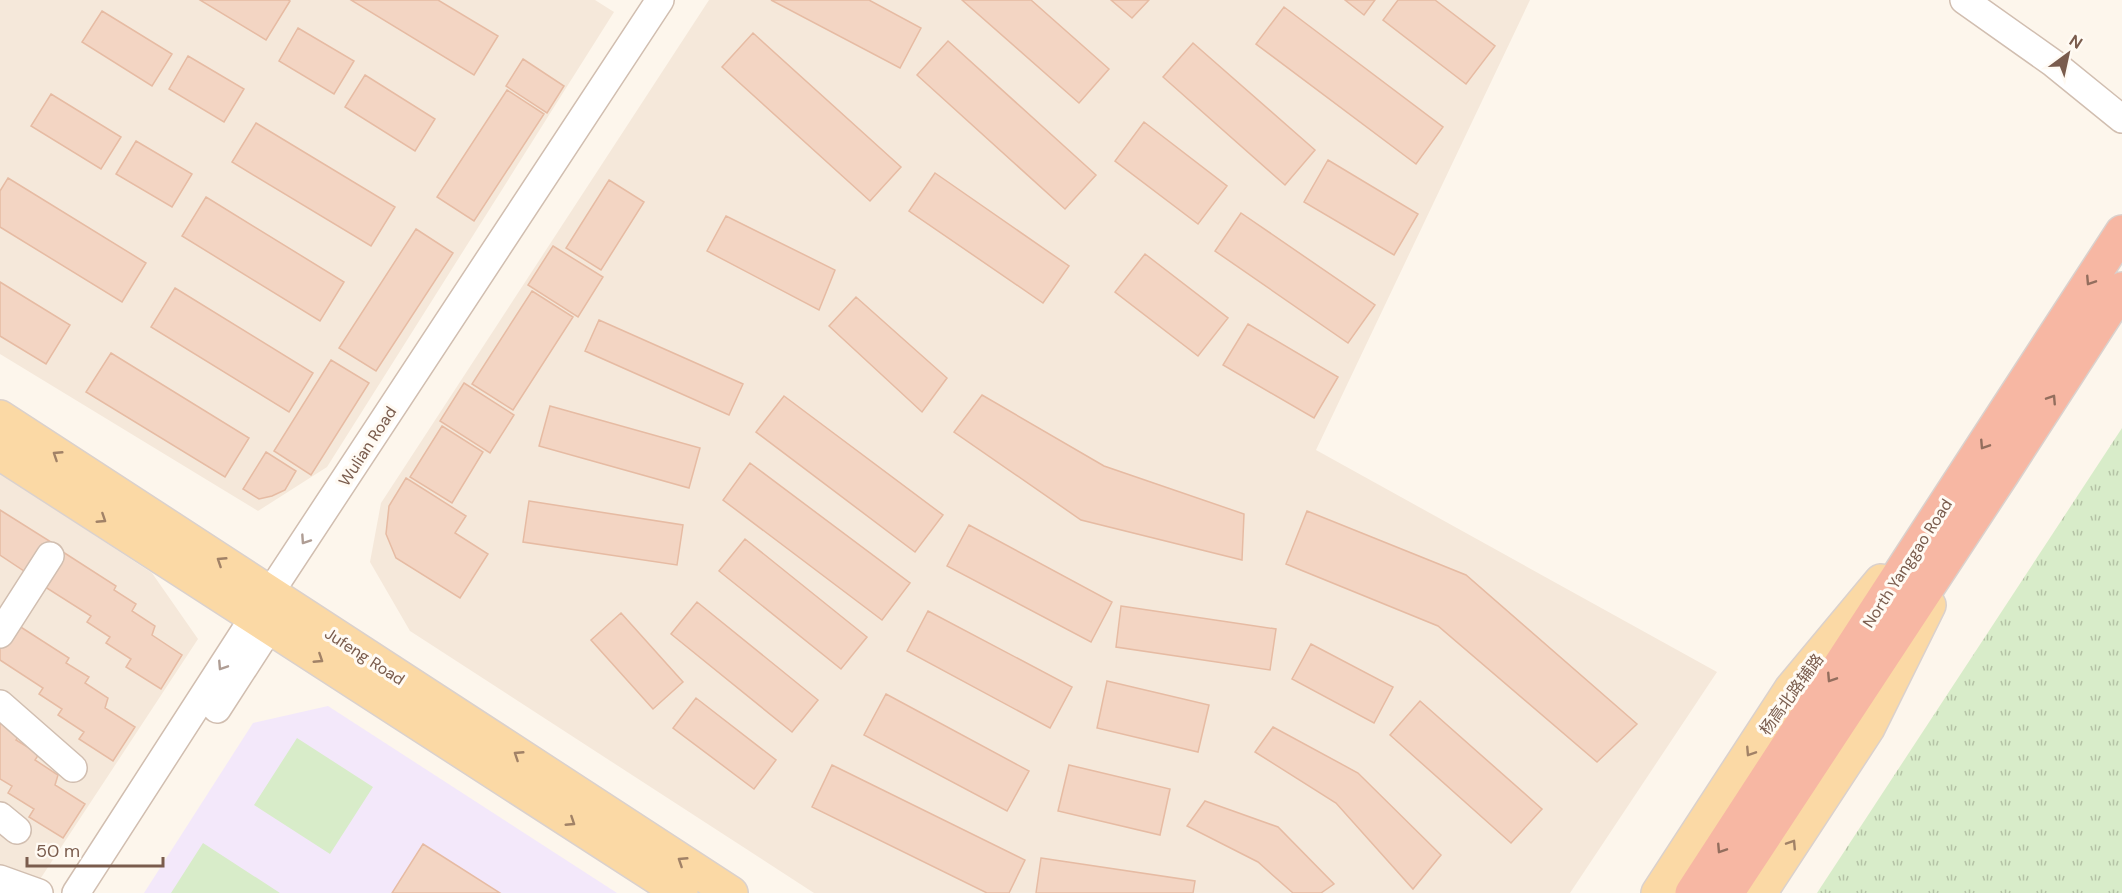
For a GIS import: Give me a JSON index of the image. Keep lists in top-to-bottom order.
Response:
{
  "streets": {
    "highway": ["North Yanggao Road"],
    "main road": ["Jufeng Road", "杨高北路辅路"],
    "street": ["Wulian Road"]
  },
  "crossings": [
    ["Wulian Road", "Jufeng Road"],
    ["North Yanggao Road", "杨高北路辅路"]
  ],
  "scale_bar": "50 m",
  "north": "top right"
}
